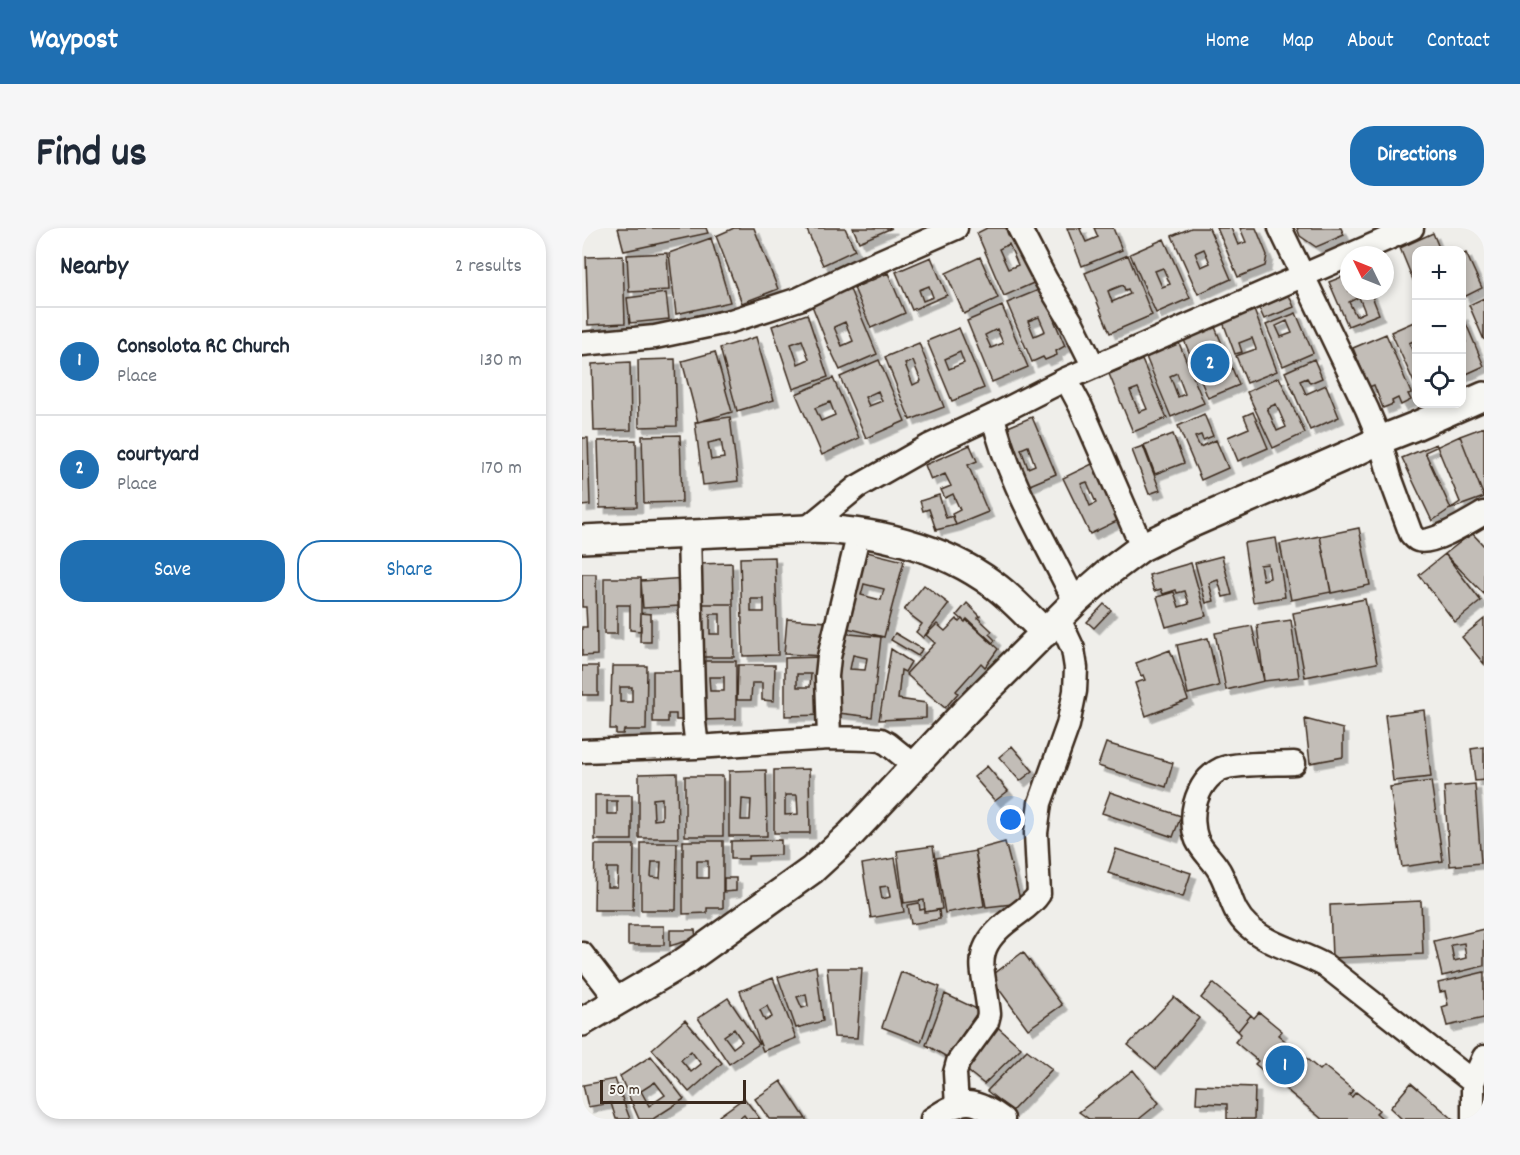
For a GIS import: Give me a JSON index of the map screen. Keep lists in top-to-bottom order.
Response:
{
  "scale_bar": "50 m",
  "north": "top left",
  "page": {
    "header": "Waypost",
    "nav": [
      "Home",
      "Map",
      "About",
      "Contact"
    ],
    "title": "Find us",
    "buttons": [
      "Directions",
      ["Save", "Share"]
    ],
    "heading": ["Nearby", "2 results"],
    "map_buttons": ["+", "−"],
    "list": [
      {
        "mark": "1",
        "name": "Consolota RC Church",
        "note": "Place",
        "value": "130 m"
      },
      {
        "mark": "2",
        "name": "courtyard",
        "note": "Place",
        "value": "170 m"
      }
    ],
    "pins": ["2", "1"],
    "scale": "50 m"
  }
}
